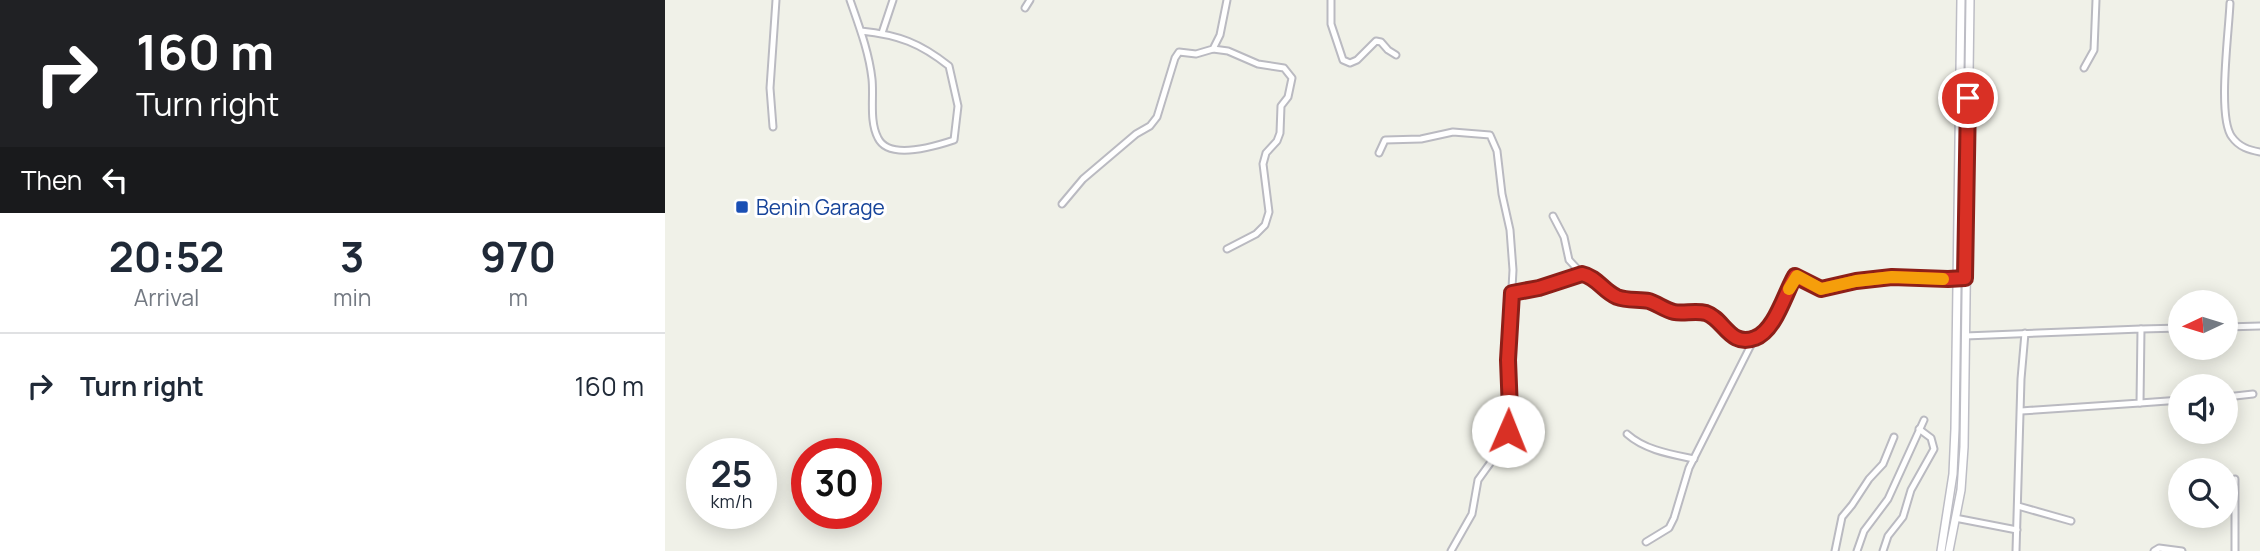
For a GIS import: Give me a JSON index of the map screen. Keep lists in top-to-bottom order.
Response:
{
  "places": {
    "transit": ["Benin Garage"]
  },
  "north": "left",
  "page": {
    "turn": ["160 m", "Turn right"],
    "then": "Then",
    "eta": [
      "20:52",
      "Arrival",
      "3",
      "min",
      "970",
      "m"
    ],
    "list": [
      {
        "name": "Turn right",
        "value": "160 m"
      }
    ],
    "speed": "25 km/h",
    "limit": "30"
  }
}
